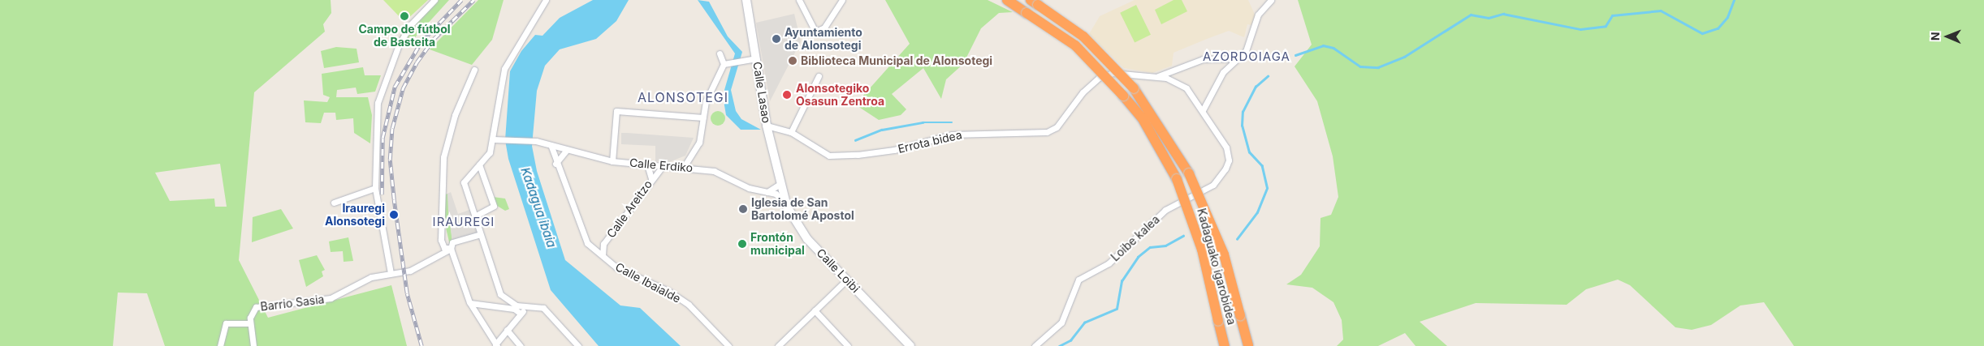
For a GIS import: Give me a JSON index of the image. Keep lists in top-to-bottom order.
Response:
{
  "streets": {
    "highway": ["Kadaguako igarobidea"],
    "street": [
      "Calle Lasao",
      "Errota bidea",
      "Calle Erdiko",
      "Calle Areitzo",
      "Loibe kalea",
      "Calle Loibi",
      "Calle Ibaialde",
      "Barrio Sasia"
    ]
  },
  "crossings": [
    ["Calle Lasao", "Errota bidea"],
    ["Calle Lasao", "Calle Loibi"],
    ["Calle Erdiko", "Calle Areitzo"],
    ["Calle Areitzo", "Calle Ibaialde"]
  ],
  "districts": ["AZORDOIAGA", "ALONSOTEGI", "IRAUREGI"],
  "water": ["Kadagua ibaia"],
  "places": [
    "Campo de fútbol de Basteita",
    "Ayuntamiento de Alonsotegi",
    "Biblioteca Municipal de Alonsotegi",
    "Alonsotegiko Osasun Zentroa",
    "Iglesia de San Bartolomé Apostol",
    "Irauregi Alonsotegi",
    "Frontón municipal"
  ],
  "north": "left"
}
